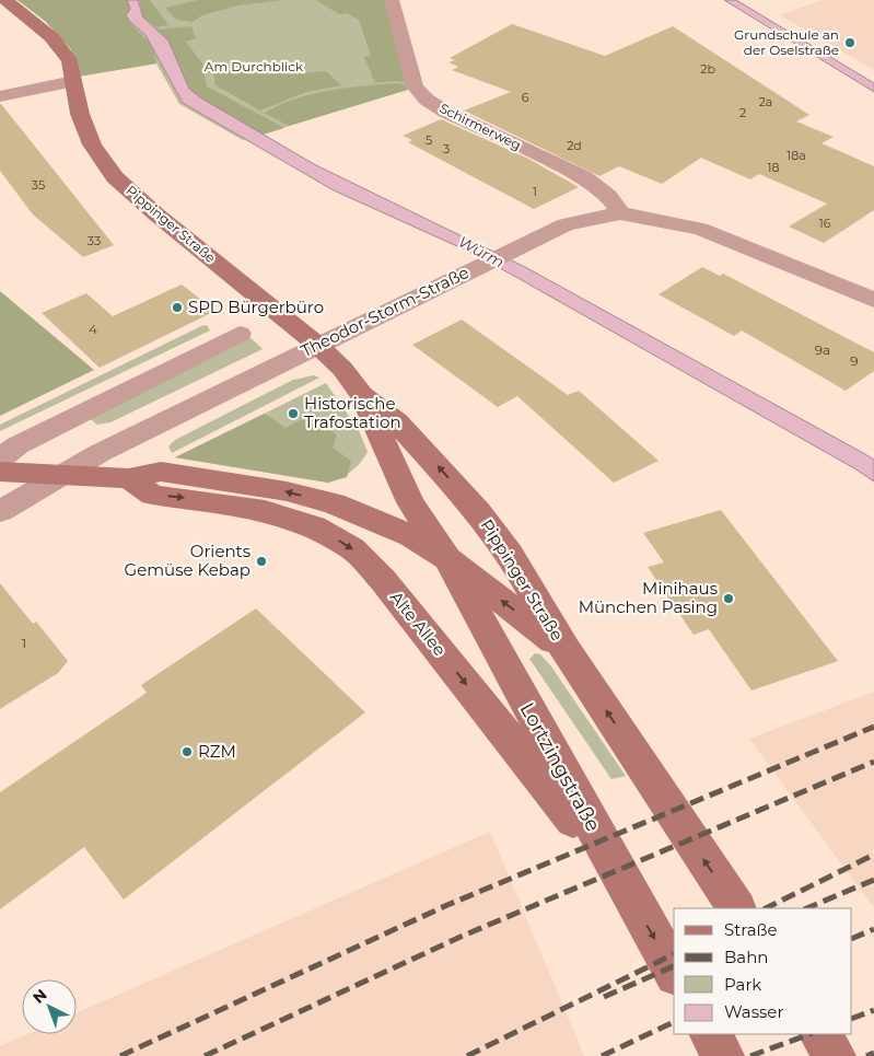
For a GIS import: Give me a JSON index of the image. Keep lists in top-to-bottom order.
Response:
{
  "streets": {
    "main road": ["Pippinger Straße", "Alte Allee", "Lortzingstraße"],
    "street": ["Schirmerweg", "Theodor-Storm-Straße"]
  },
  "crossings": [
    ["Schirmerweg", "Theodor-Storm-Straße"],
    ["Pippinger Straße", "Theodor-Storm-Straße"],
    ["Pippinger Straße", "Lortzingstraße"],
    ["Alte Allee", "Lortzingstraße"]
  ],
  "water": ["Würm"],
  "parks": ["Am Durchblick"],
  "places": [
    "Grundschule an der Oselstraße",
    "SPD Bürgerbüro",
    "Historische Trafostation",
    "Orients Gemüse Kebap",
    "Minihaus München Pasing",
    "RZM"
  ],
  "house_numbers": [
    "2b",
    "6",
    "2a",
    "2",
    "5",
    "2d",
    "3",
    "18a",
    "18",
    "35",
    "1",
    "16",
    "33",
    "4",
    "9a",
    "9",
    "1"
  ],
  "legend": [
    "Straße",
    "Bahn",
    "Park",
    "Wasser"
  ],
  "north": "top left"
}
